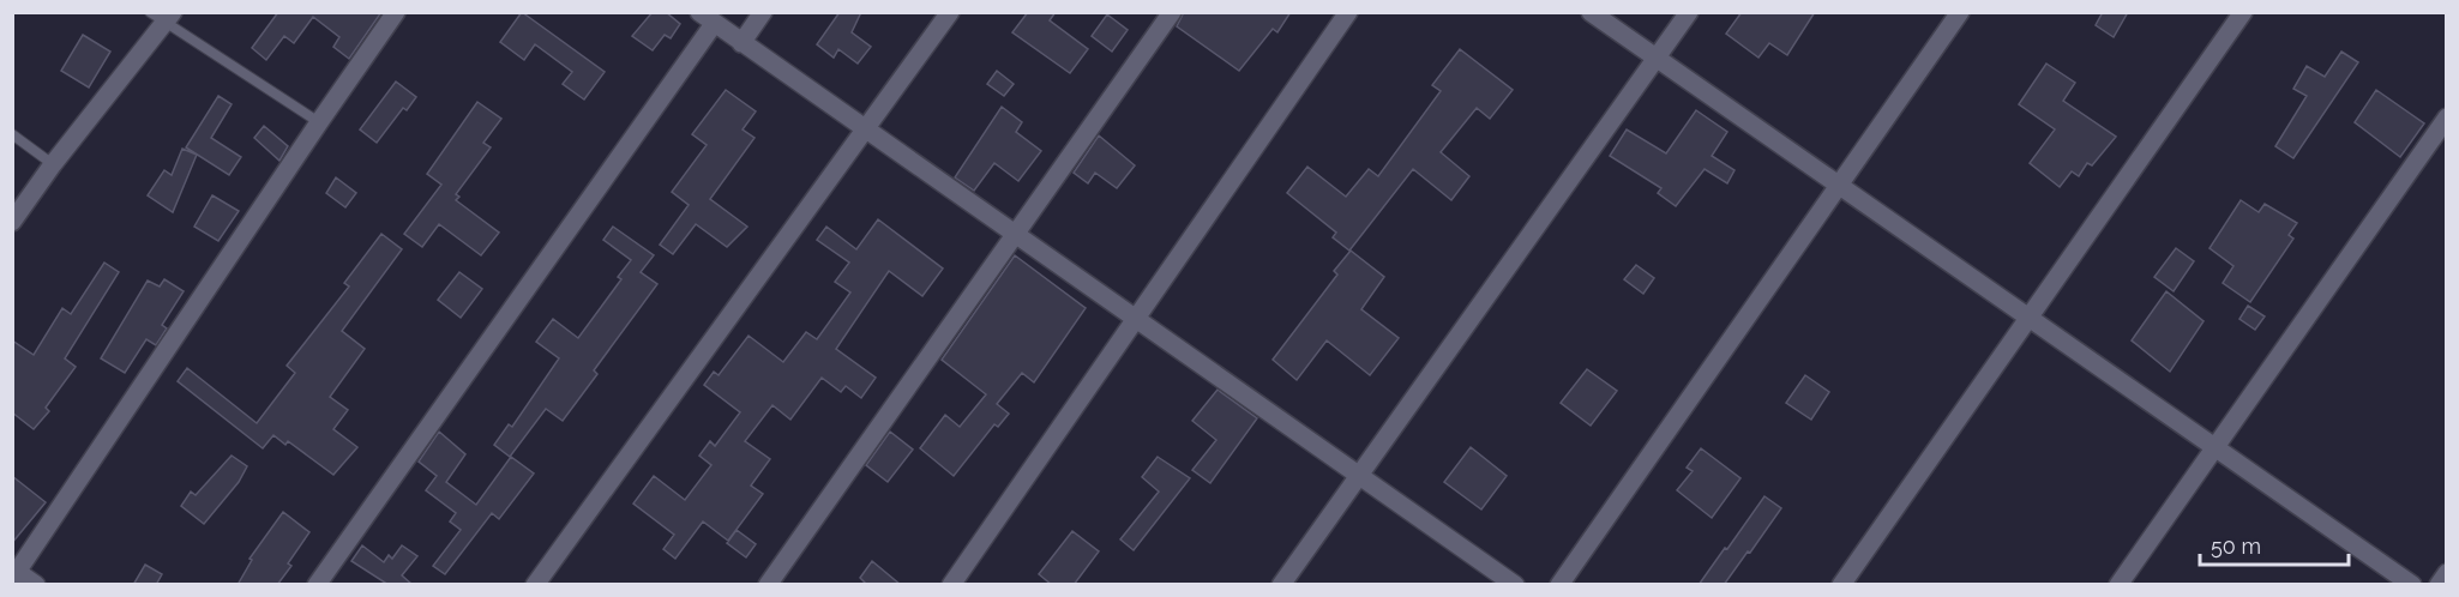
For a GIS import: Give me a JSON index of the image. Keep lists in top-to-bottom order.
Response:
{
  "scale_bar": "50 m"
}
